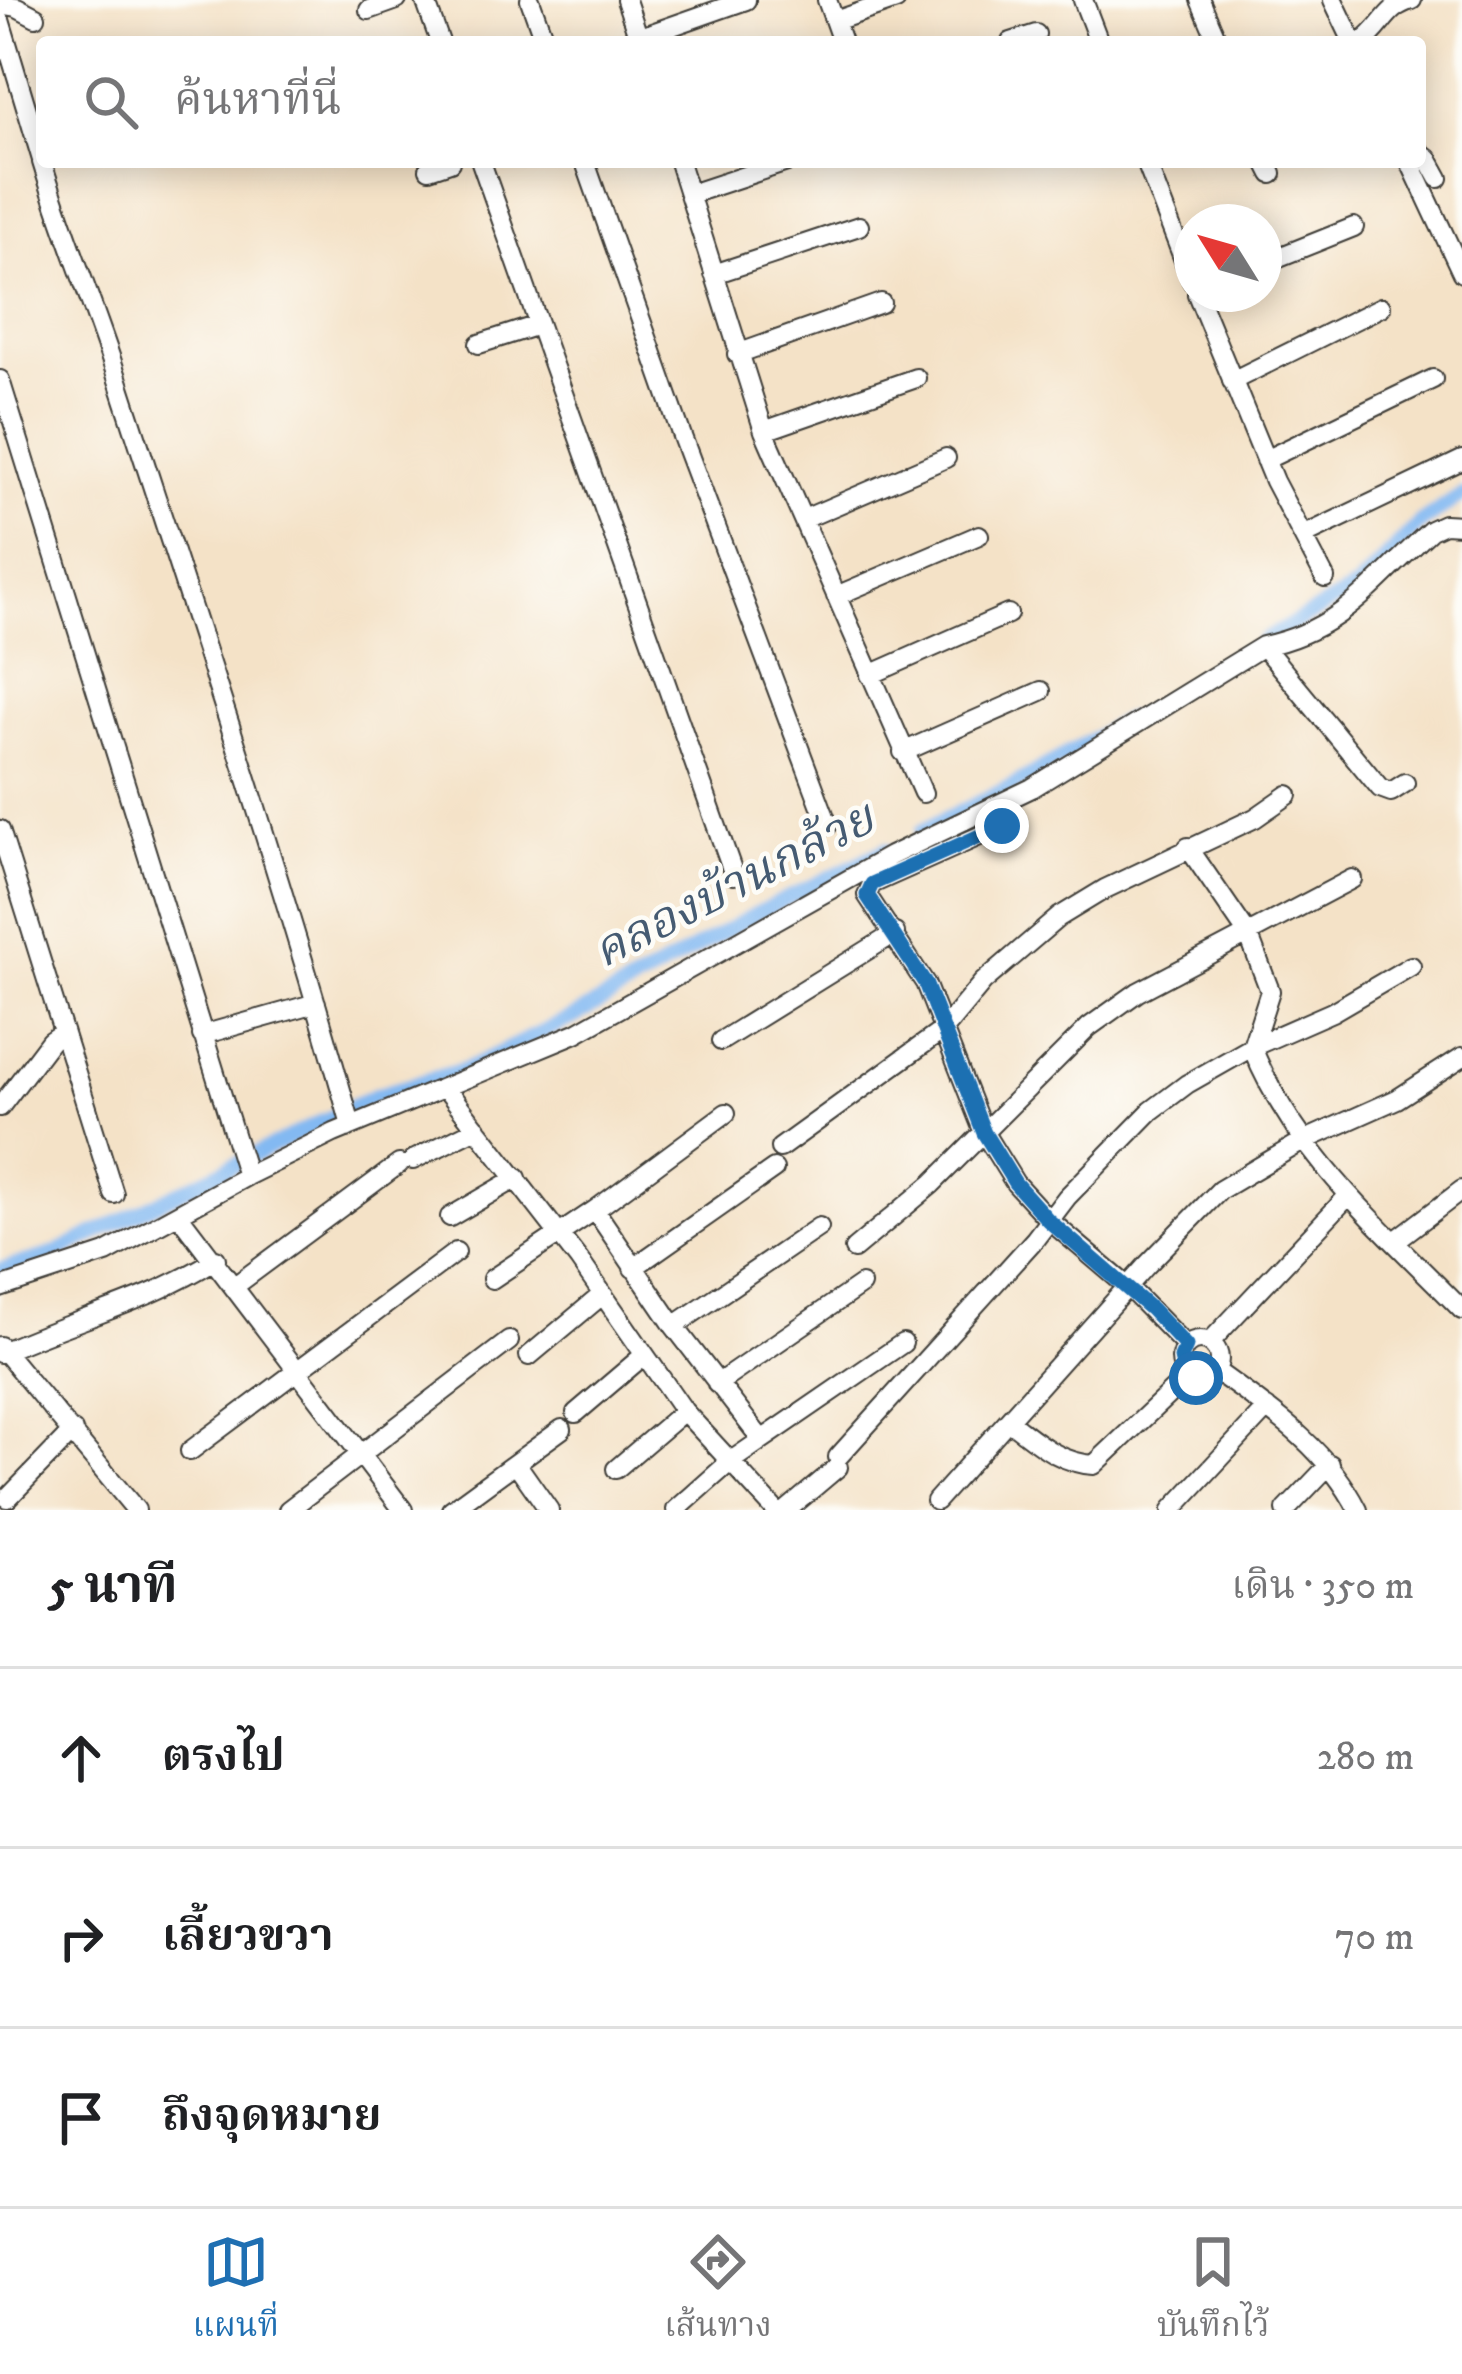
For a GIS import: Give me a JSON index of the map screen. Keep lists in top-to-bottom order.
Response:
{
  "water": ["คลองบ้านกล้วย"],
  "north": "top left",
  "page": {
    "search": "ค้นหาที่นี่",
    "heading": ["5 นาที", "เดิน · 350 m"],
    "list": [
      ["ตรงไป", "280 m"],
      ["เลี้ยวขวา", "70 m"],
      "ถึงจุดหมาย"
    ],
    "nav": ["แผนที่", "เส้นทาง", "บันทึกไว้"]
  }
}
